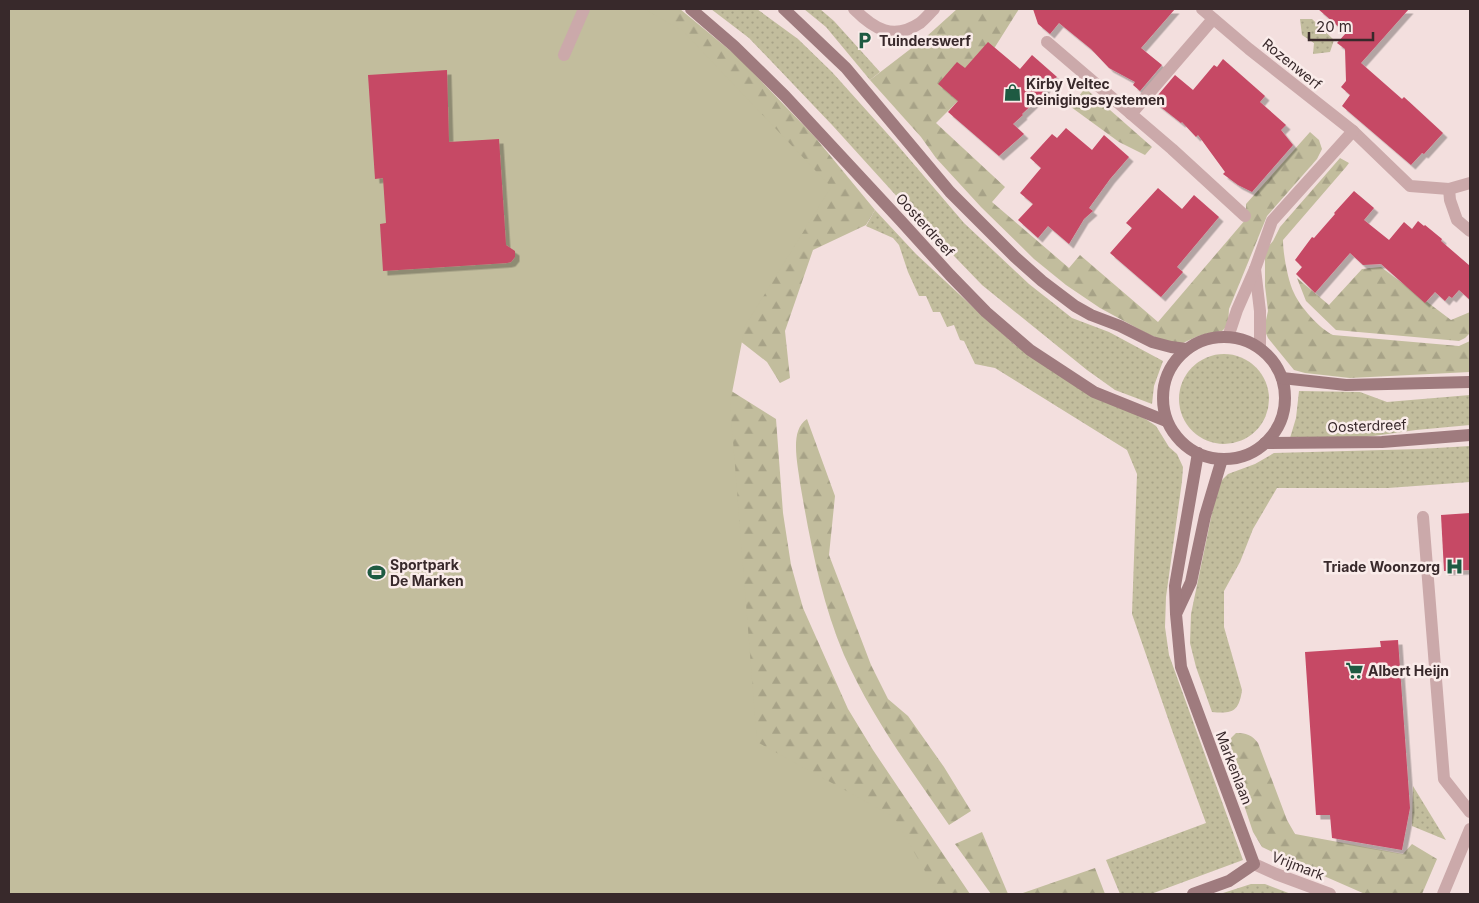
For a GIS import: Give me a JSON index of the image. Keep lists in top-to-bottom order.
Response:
{
  "streets": {
    "main road": ["Oosterdreef", "Markenlaan"],
    "street": ["Rozenwerf", "Vrijmark"]
  },
  "crossings": [
    ["Oosterdreef", "Markenlaan"],
    ["Markenlaan", "Vrijmark"]
  ],
  "places": {
    "parking": ["Tuinderswerf"],
    "shop": ["Kirby Veltec Reinigingssystemen"],
    "hospital": ["Triade Woonzorg"],
    "sports": ["Sportpark De Marken"],
    "supermarket": ["Albert Heijn"]
  },
  "scale_bar": "20 m"
}
